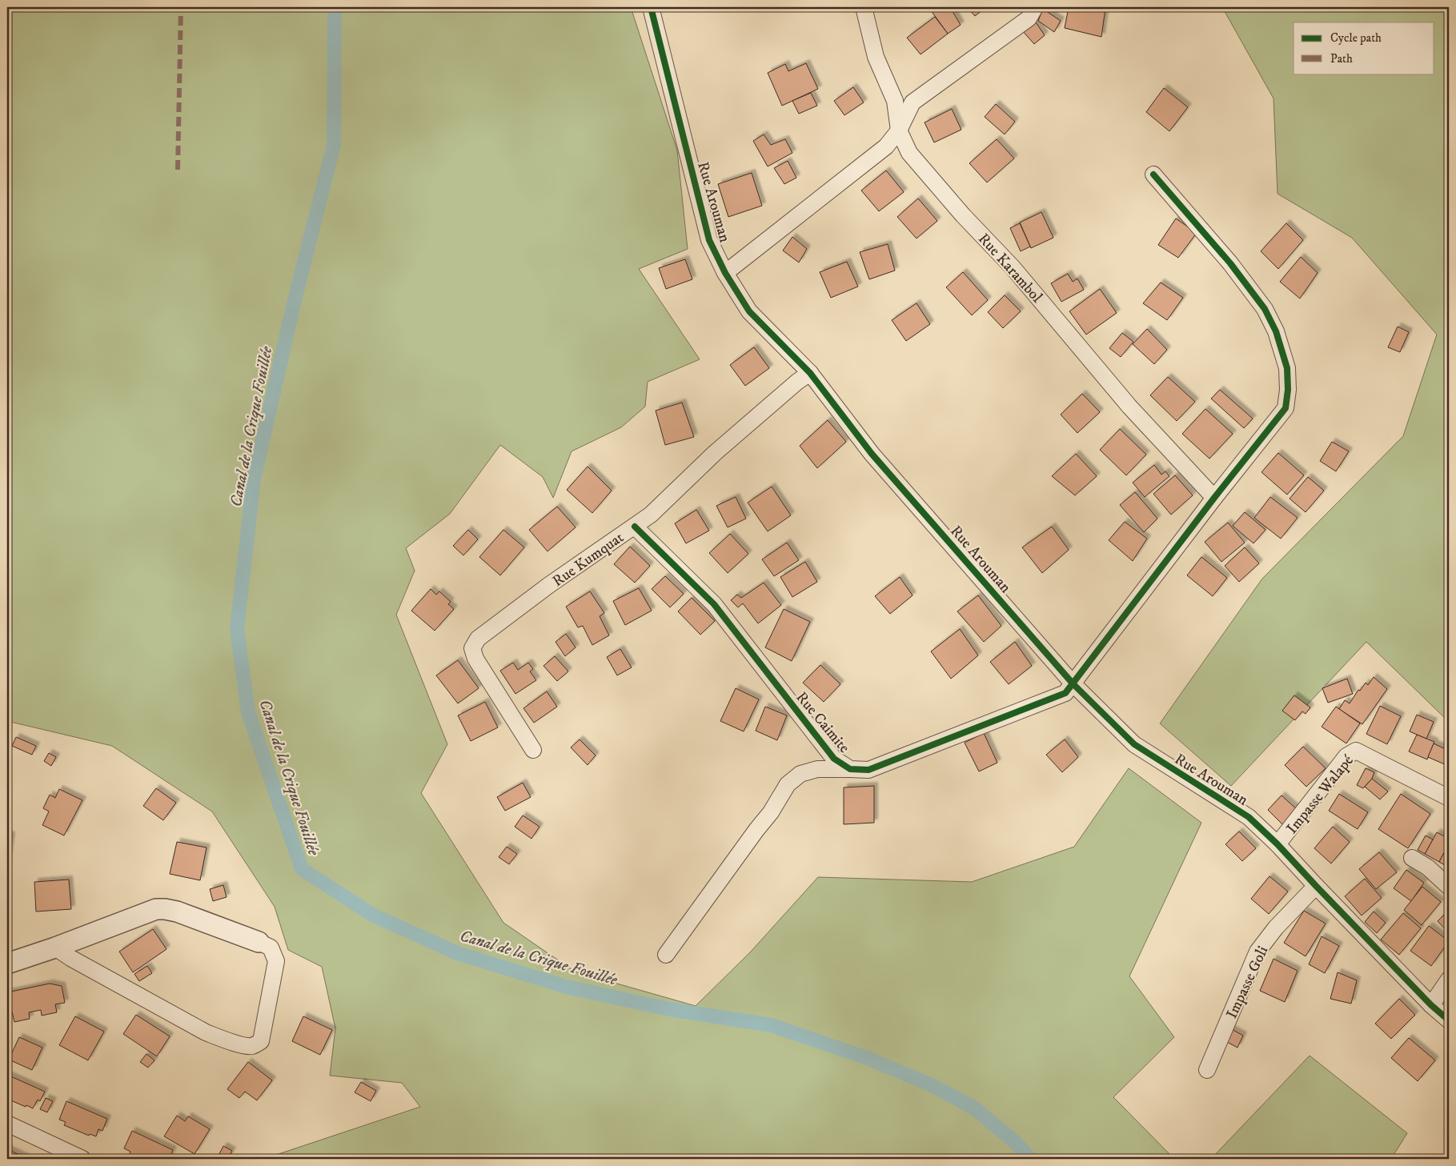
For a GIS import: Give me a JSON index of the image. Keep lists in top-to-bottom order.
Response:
{
  "streets": {
    "street": [
      "Rue Arouman",
      "Rue Karambol",
      "Rue Kumquat",
      "Rue Caimite",
      "Impasse Walapé",
      "Impasse Goli"
    ]
  },
  "crossings": [
    ["Rue Arouman", "Rue Kumquat"],
    ["Rue Arouman", "Rue Caimite"],
    ["Rue Arouman", "Impasse Walapé"],
    ["Rue Arouman", "Impasse Goli"],
    ["Rue Karambol", "Rue Caimite"],
    ["Rue Kumquat", "Rue Caimite"]
  ],
  "water": ["Canal de la Crique Fouillée"],
  "legend": ["Cycle path", "Path"]
}
